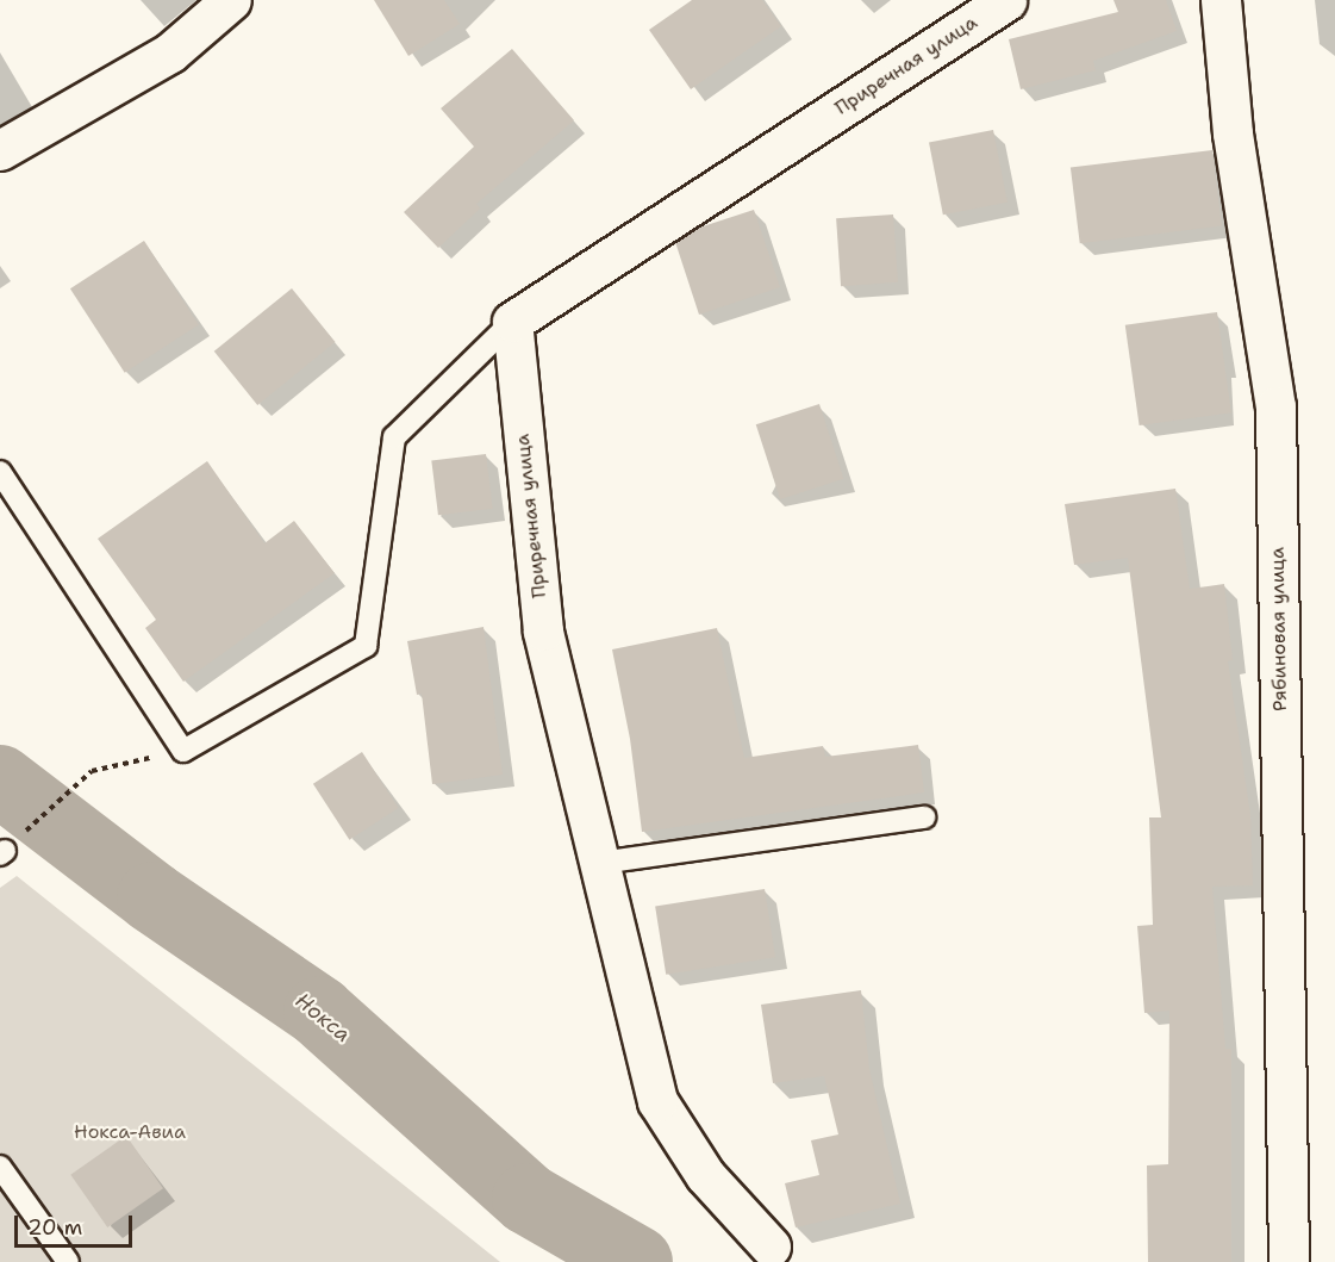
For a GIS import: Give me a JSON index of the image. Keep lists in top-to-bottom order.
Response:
{
  "streets": {
    "street": ["Приречная улица", "Рябиновая улица"]
  },
  "water": ["Нокса"],
  "parks": ["Нокса-Авиа"],
  "scale_bar": "20 m"
}
